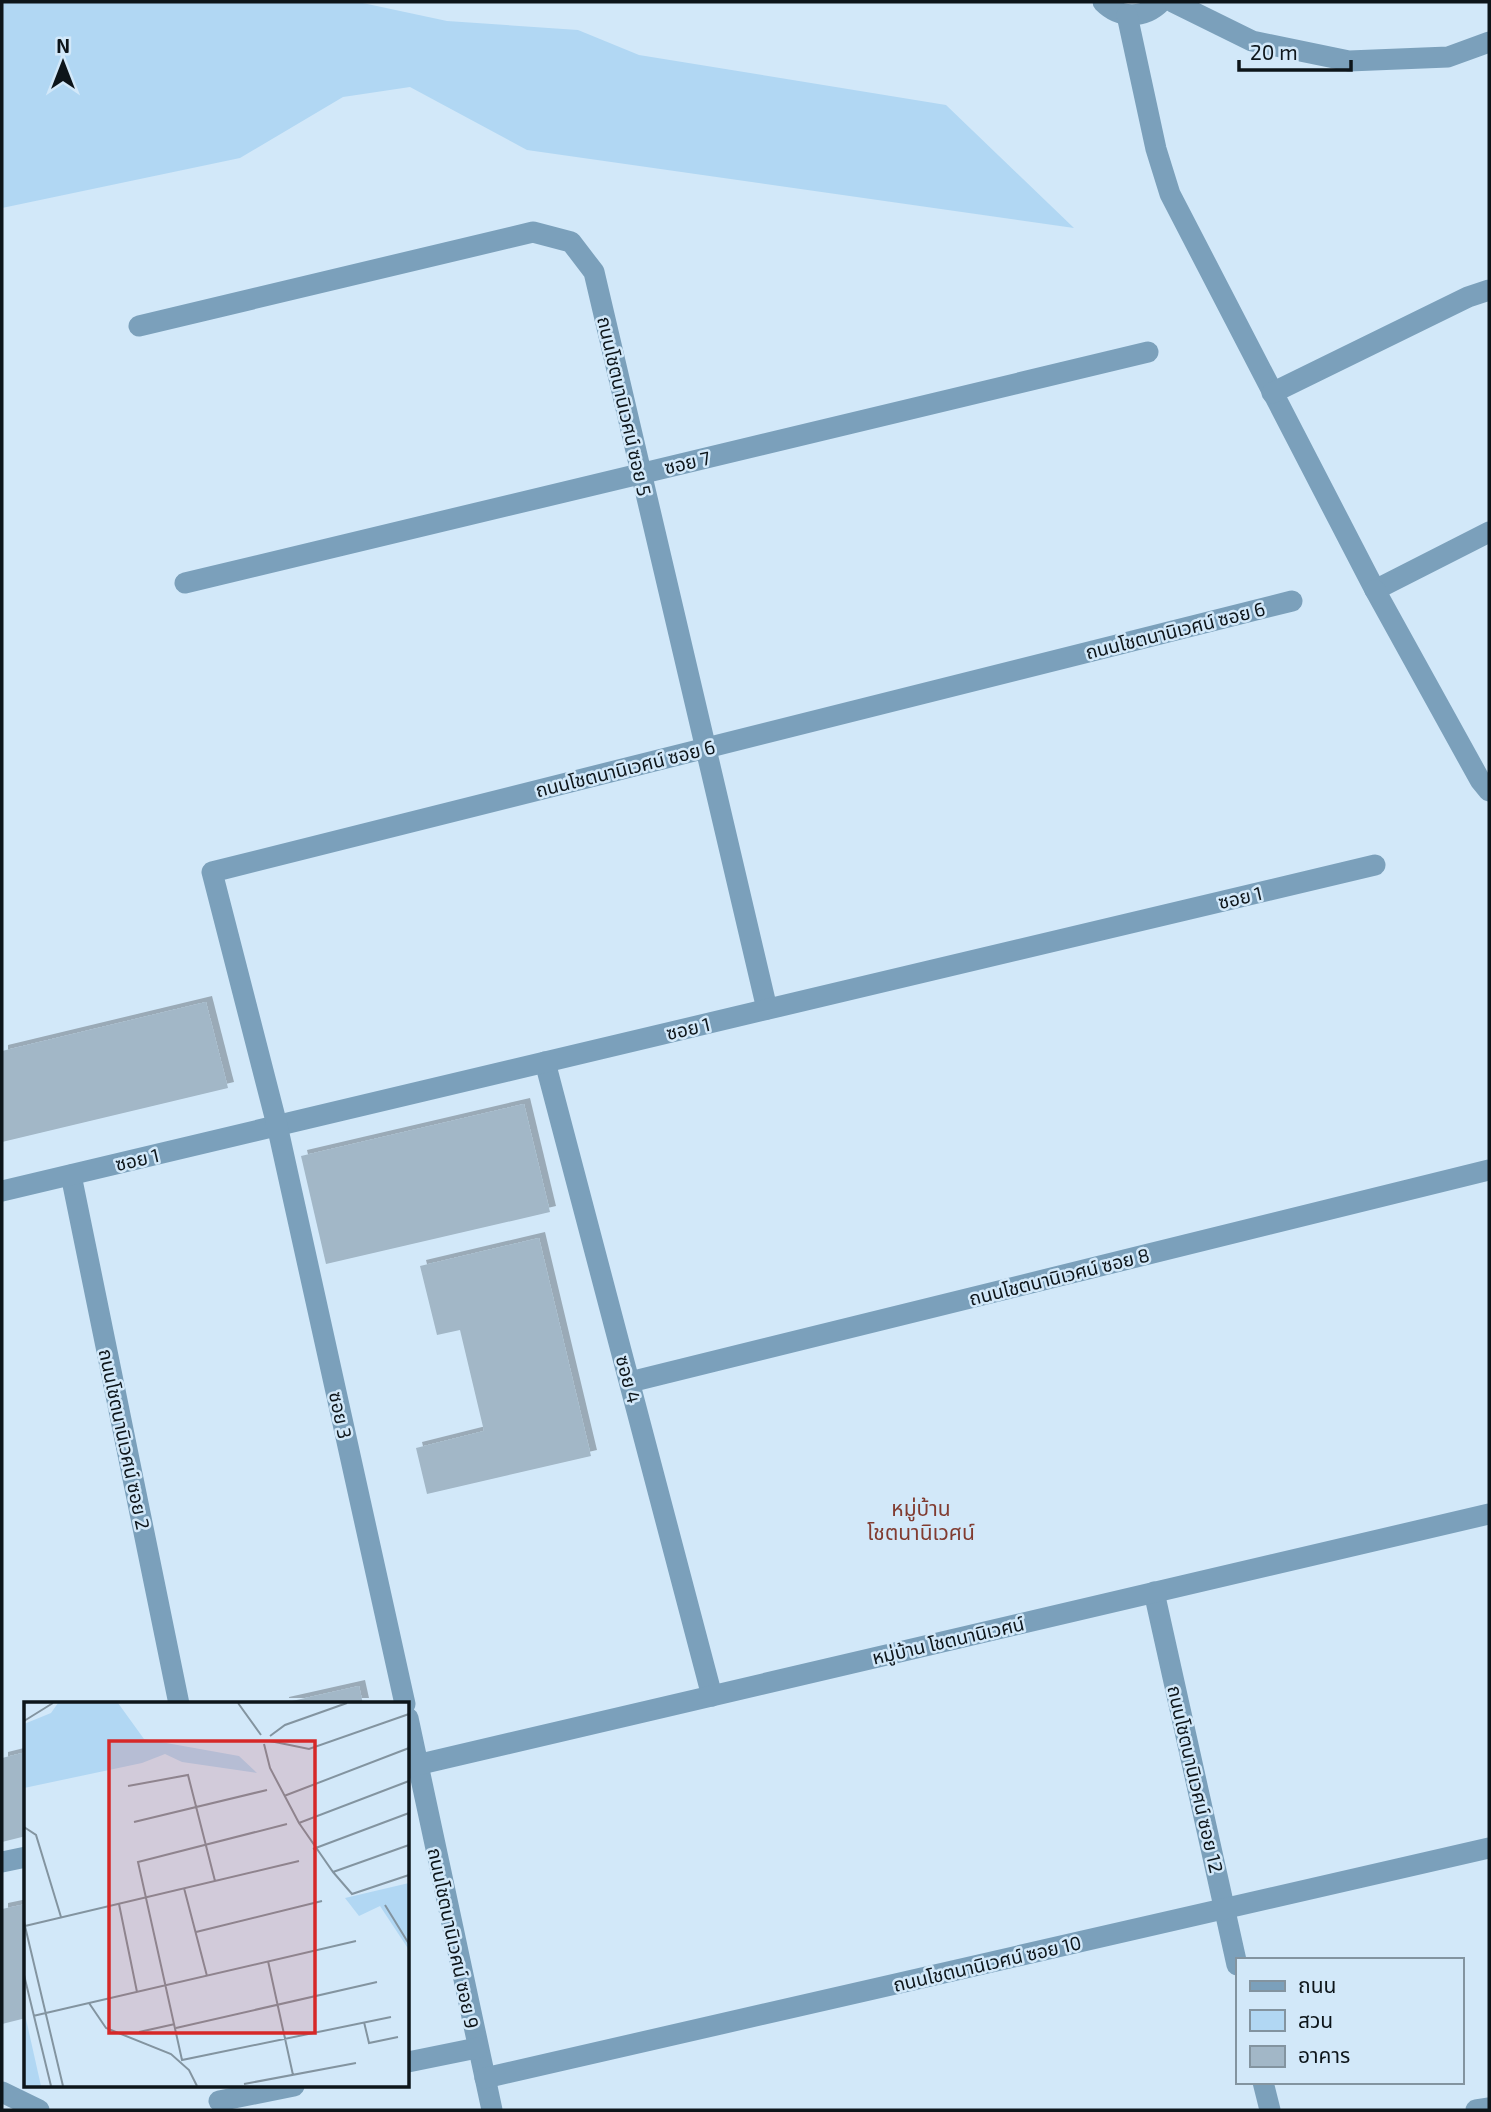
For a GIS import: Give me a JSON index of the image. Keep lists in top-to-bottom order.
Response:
{
  "streets": {
    "street": [
      "ถนนโชตนานิเวศน์ ซอย 5",
      "ซอย 7",
      "ถนนโชตนานิเวศน์ ซอย 6",
      "ซอย 1",
      "ถนนโชตนานิเวศน์ ซอย 8",
      "ซอย 4",
      "ซอย 3",
      "ถนนโชตนานิเวศน์ ซอย 2",
      "หมู่บ้าน โชตนานิเวศน์",
      "ถนนโชตนานิเวศน์ ซอย 12",
      "ถนนโชตนานิเวศน์ ซอย 9",
      "ถนนโชตนานิเวศน์ ซอย 10"
    ]
  },
  "crossings": [
    ["ถนนโชตนานิเวศน์ ซอย 5", "ซอย 7"],
    ["ถนนโชตนานิเวศน์ ซอย 5", "ถนนโชตนานิเวศน์ ซอย 6"],
    ["ถนนโชตนานิเวศน์ ซอย 5", "ซอย 1"],
    ["ถนนโชตนานิเวศน์ ซอย 6", "ซอย 1"],
    ["ถนนโชตนานิเวศน์ ซอย 6", "ซอย 3"],
    ["ซอย 1", "ซอย 4"],
    ["ซอย 1", "ซอย 3"],
    ["ซอย 1", "ถนนโชตนานิเวศน์ ซอย 2"],
    ["ถนนโชตนานิเวศน์ ซอย 8", "ซอย 4"],
    ["ซอย 4", "หมู่บ้าน โชตนานิเวศน์"],
    ["หมู่บ้าน โชตนานิเวศน์", "ถนนโชตนานิเวศน์ ซอย 12"],
    ["หมู่บ้าน โชตนานิเวศน์", "ถนนโชตนานิเวศน์ ซอย 9"],
    ["ถนนโชตนานิเวศน์ ซอย 12", "ถนนโชตนานิเวศน์ ซอย 10"],
    ["ถนนโชตนานิเวศน์ ซอย 9", "ถนนโชตนานิเวศน์ ซอย 10"]
  ],
  "districts": ["หมู่บ้าน โชตนานิเวศน์"],
  "legend": ["ถนน", "สวน", "อาคาร"],
  "scale_bar": "20 m",
  "north": "top"
}
